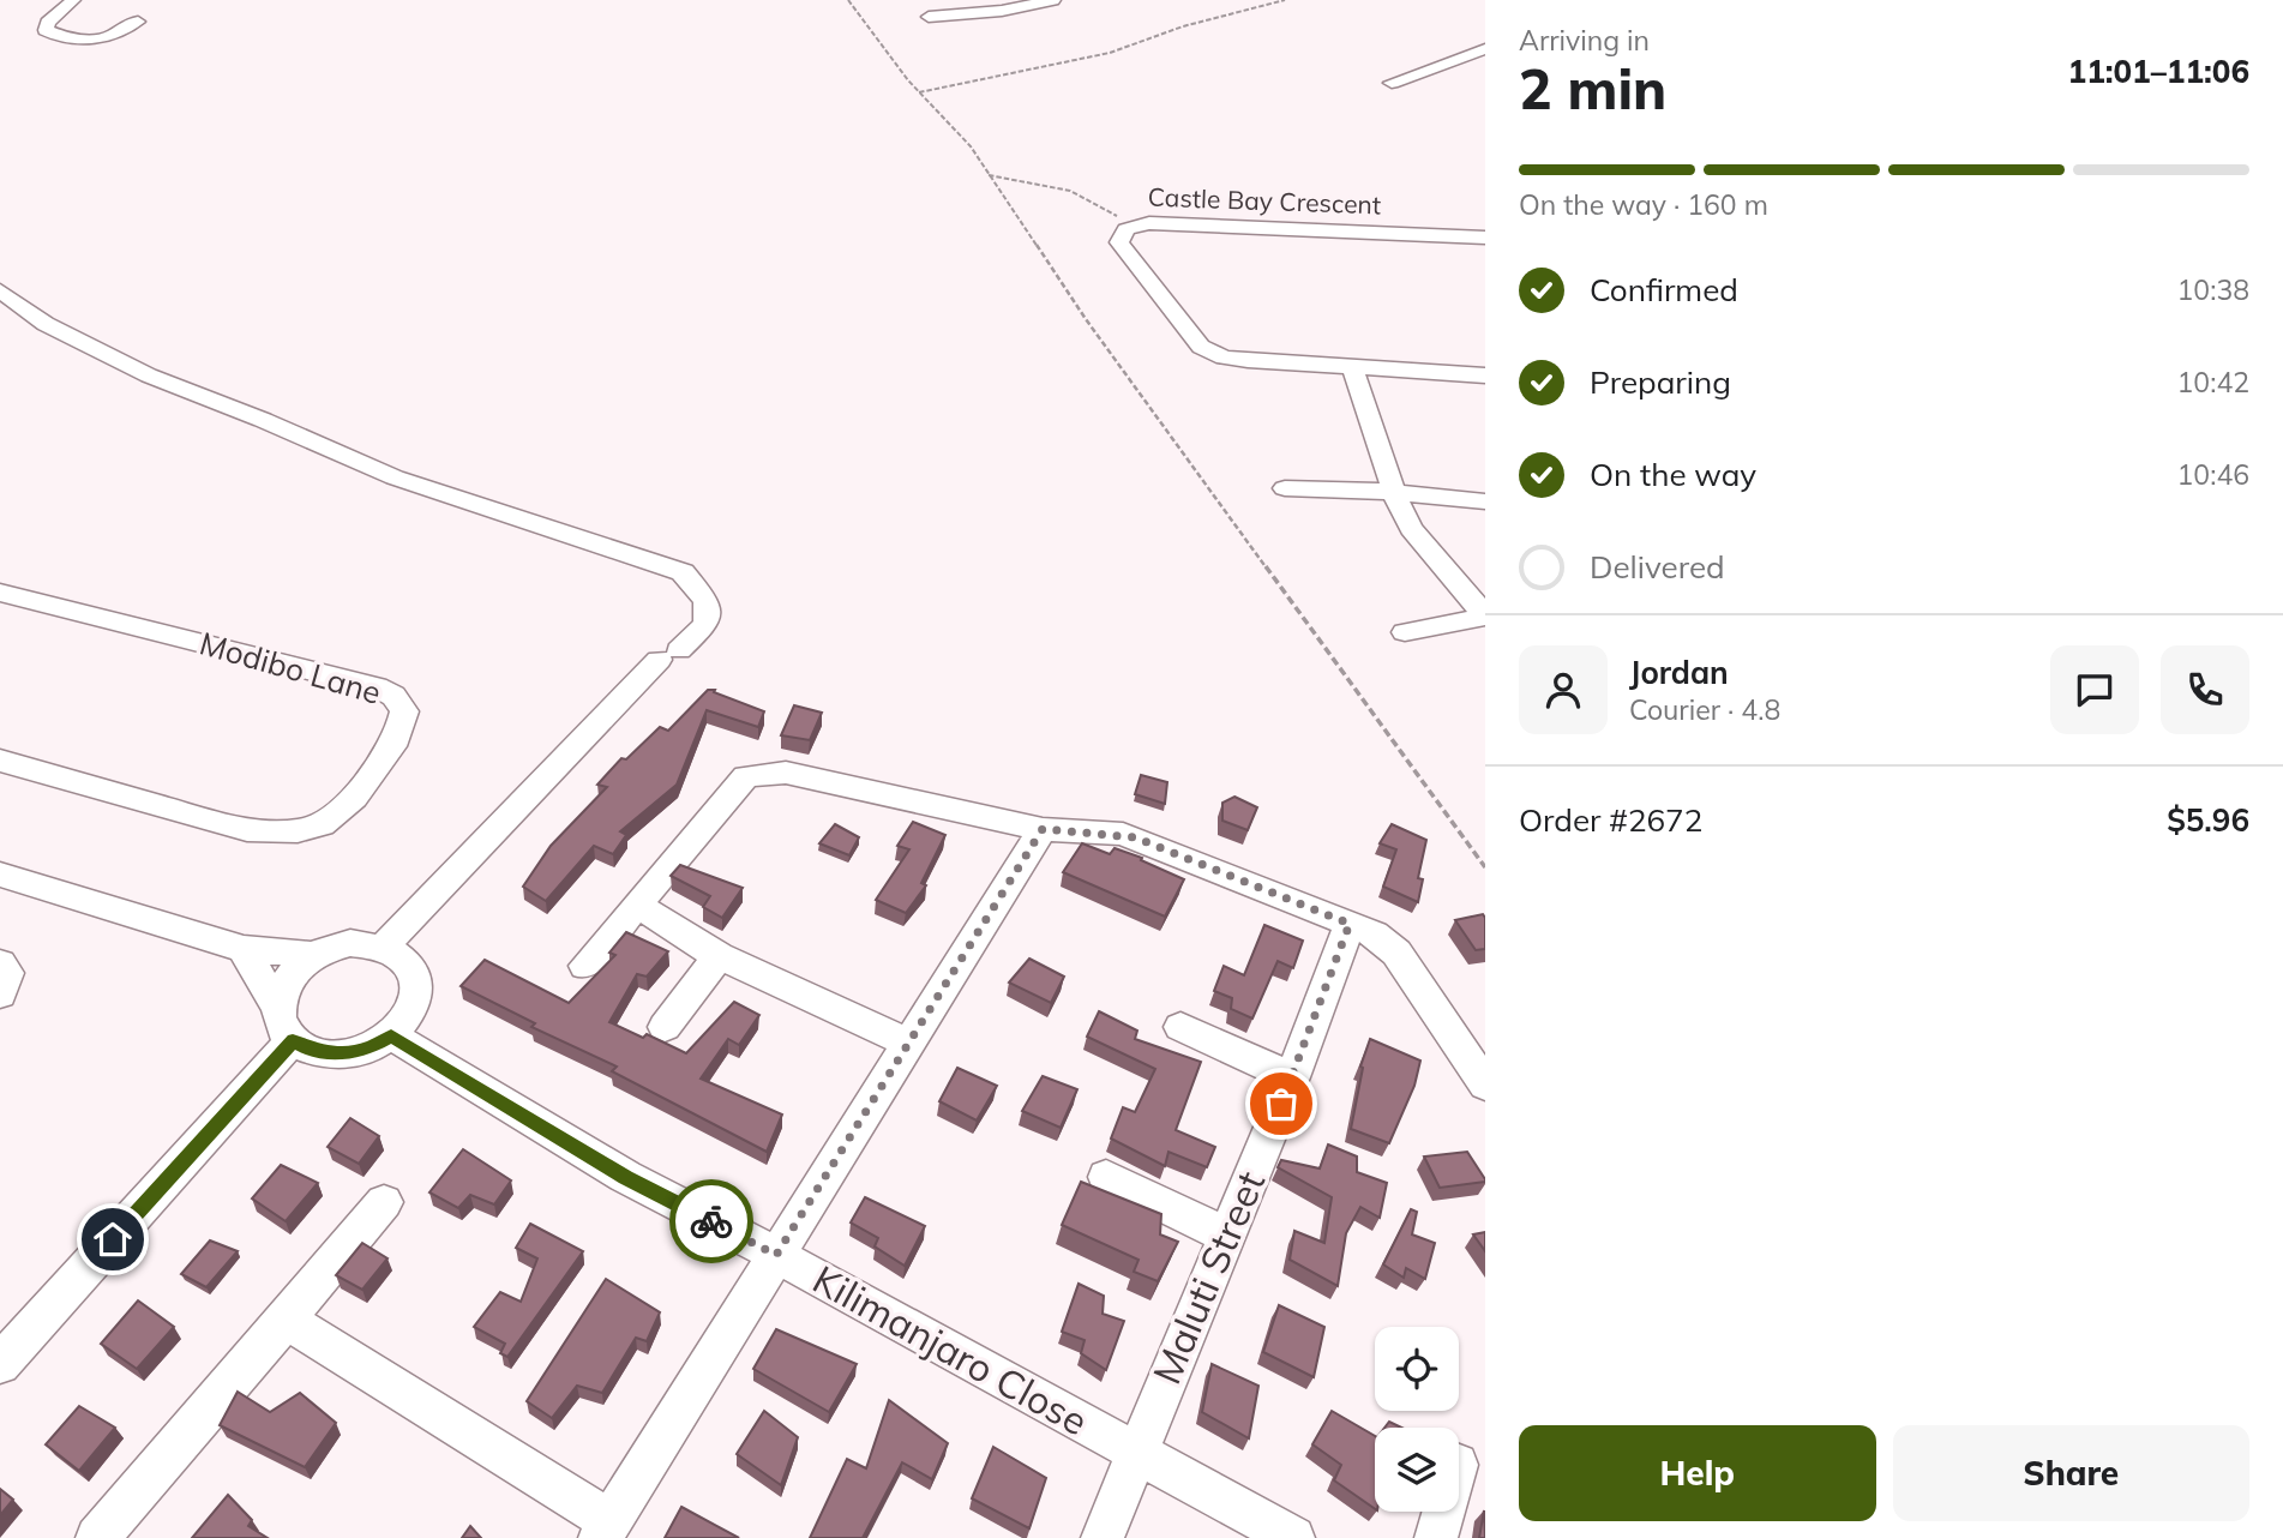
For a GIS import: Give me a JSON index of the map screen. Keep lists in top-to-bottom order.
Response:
{
  "streets": {
    "street": [
      "Castle Bay Crescent",
      "Modibo Lane",
      "Maluti Street",
      "Kilimanjaro Close"
    ]
  },
  "crossings": [
    ["Maluti Street", "Kilimanjaro Close"]
  ],
  "page": {
    "heading": ["2 min", "Arriving in", "11:01–11:06"],
    "panel": [
      "Jordan",
      "Courier · 4.8",
      "Order #2672",
      "$5.96"
    ],
    "bar": "On the way · 160 m",
    "list": [
      ["Confirmed", "10:38"],
      ["Preparing", "10:42"],
      ["On the way", "10:46"],
      "Delivered"
    ],
    "buttons": ["Help", "Share"]
  }
}
